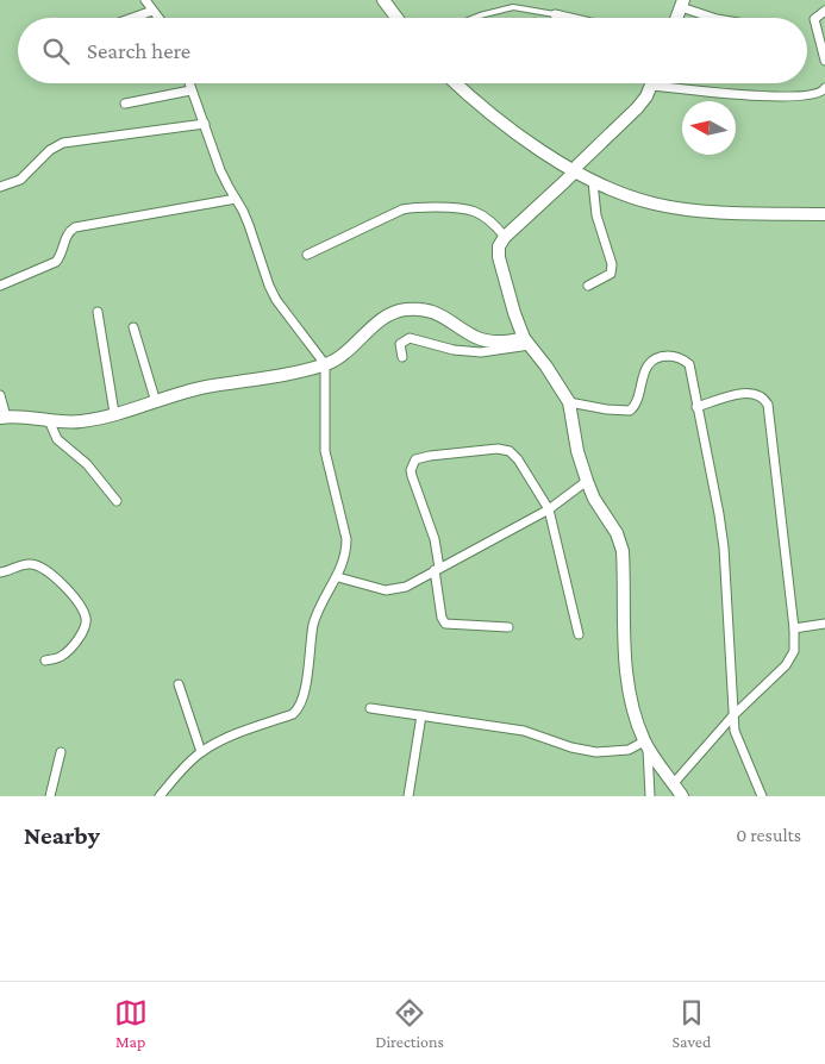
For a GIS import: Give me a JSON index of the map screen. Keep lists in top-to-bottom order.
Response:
{
  "north": "left",
  "page": {
    "search": "Search here",
    "heading": ["Nearby", "0 results"],
    "nav": ["Map", "Directions", "Saved"]
  }
}
